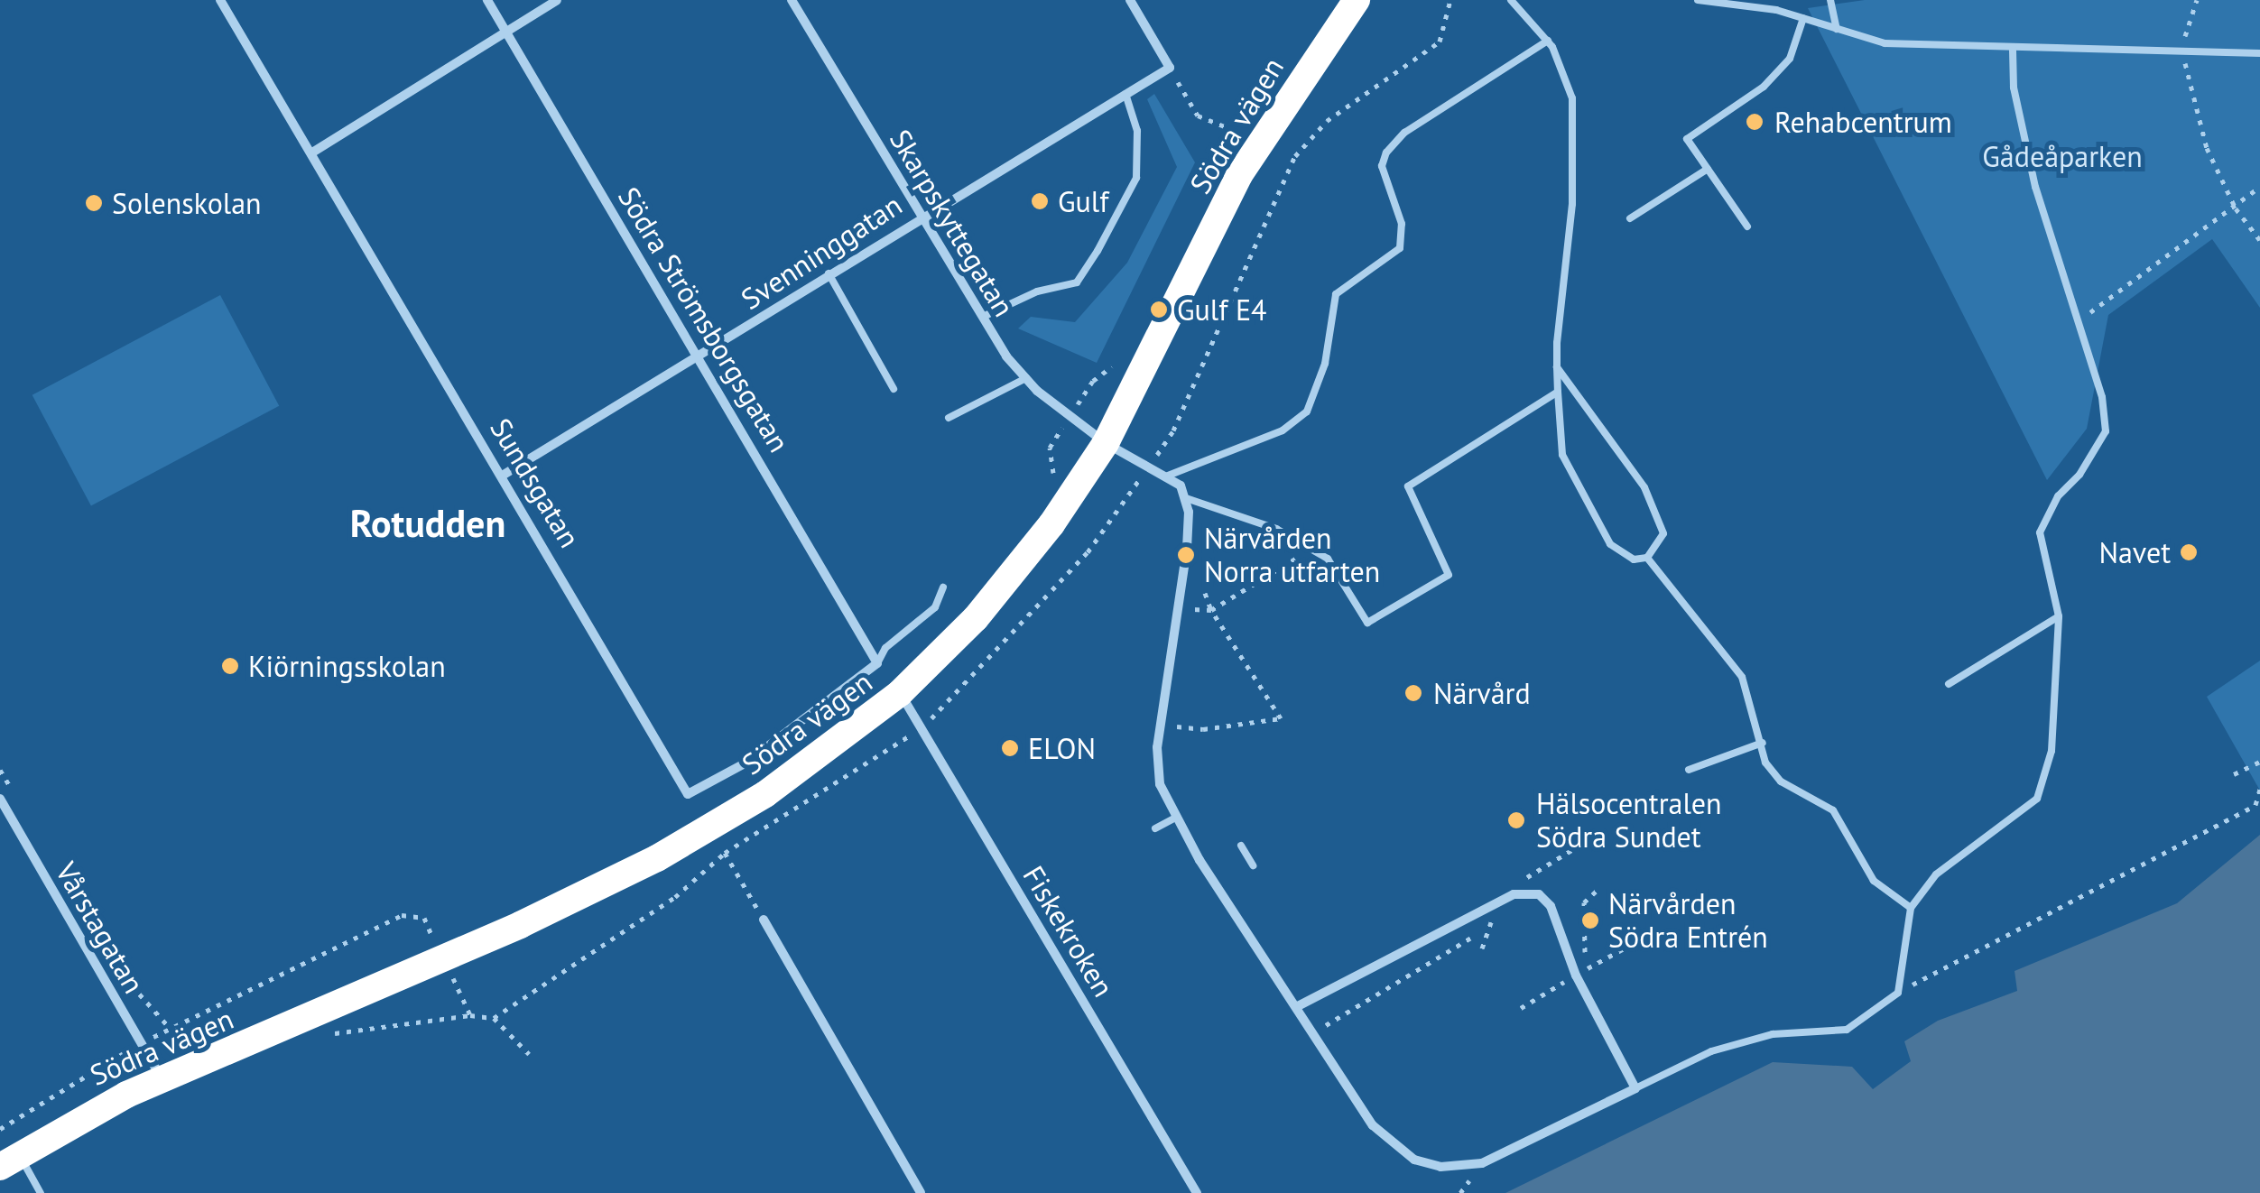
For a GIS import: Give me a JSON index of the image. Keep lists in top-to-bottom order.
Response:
{
  "streets": {
    "highway": ["Södra vägen"],
    "street": [
      "Skarpskyttegatan",
      "Svenninggatan",
      "Södra Strömsborgsgatan",
      "Sundsgatan",
      "Vårstagatan",
      "Fiskekroken"
    ]
  },
  "crossings": [
    ["Södra vägen", "Skarpskyttegatan"],
    ["Södra vägen", "Vårstagatan"],
    ["Södra vägen", "Fiskekroken"],
    ["Skarpskyttegatan", "Svenninggatan"],
    ["Svenninggatan", "Södra Strömsborgsgatan"],
    ["Svenninggatan", "Sundsgatan"],
    ["Södra Strömsborgsgatan", "Sundsgatan"]
  ],
  "districts": ["Rotudden"],
  "parks": ["Gådeåparken"],
  "places": [
    "Rehabcentrum",
    "Gulf",
    "Solenskolan",
    "Gulf E4",
    "Navet",
    "Närvården Norra utfarten",
    "Kiörningsskolan",
    "Närvård",
    "ELON",
    "Hälsocentralen Södra Sundet",
    "Närvården Södra Entrén"
  ]
}
